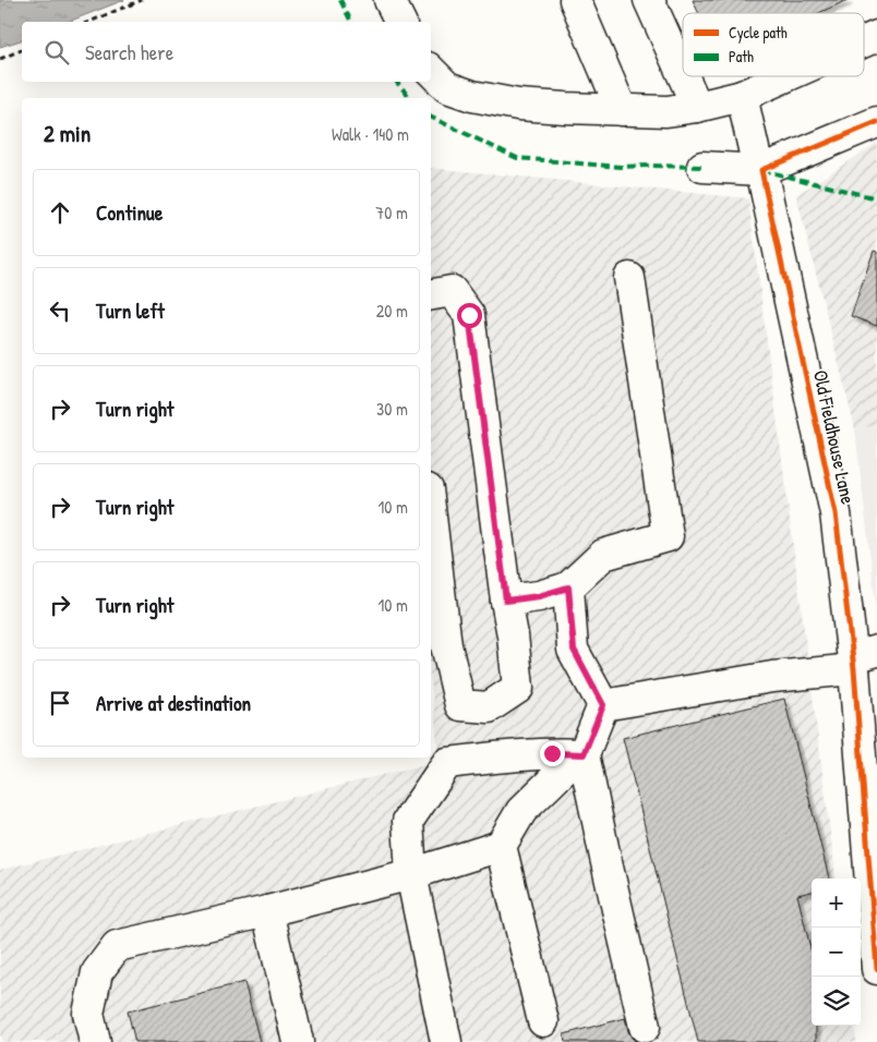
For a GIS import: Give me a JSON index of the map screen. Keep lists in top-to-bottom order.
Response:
{
  "streets": {
    "street": ["Old Fieldhouse Lane"]
  },
  "legend": ["Cycle path", "Path"],
  "page": {
    "search": "Search here",
    "heading": ["2 min", "Walk · 140 m"],
    "list": [
      ["Continue", "70 m"],
      ["Turn left", "20 m"],
      ["Turn right", "30 m"],
      ["Turn right", "10 m"],
      ["Turn right", "10 m"],
      "Arrive at destination"
    ],
    "map_buttons": ["+", "−"]
  }
}
